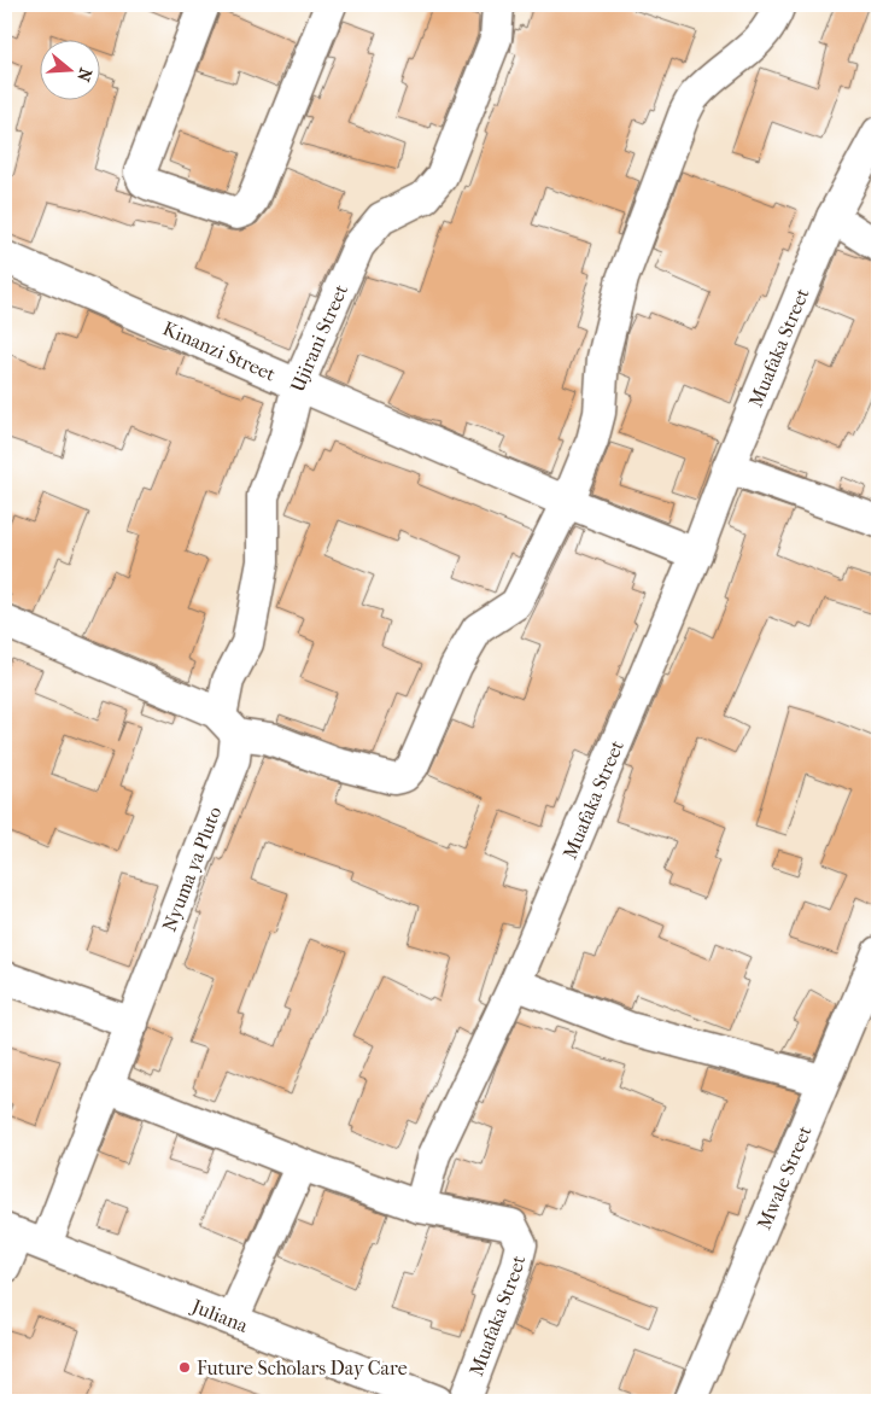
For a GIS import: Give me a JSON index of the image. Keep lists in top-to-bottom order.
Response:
{
  "streets": {
    "street": [
      "Ujirani Street",
      "Muafaka Street",
      "Kinanzi Street",
      "Nyuma ya Pluto",
      "Mwale Street",
      "Juliana"
    ]
  },
  "crossings": [
    ["Ujirani Street", "Kinanzi Street"],
    ["Ujirani Street", "Nyuma ya Pluto"],
    ["Muafaka Street", "Kinanzi Street"],
    ["Nyuma ya Pluto", "Juliana"]
  ],
  "places": ["Future Scholars Day Care"],
  "north": "right"
}
